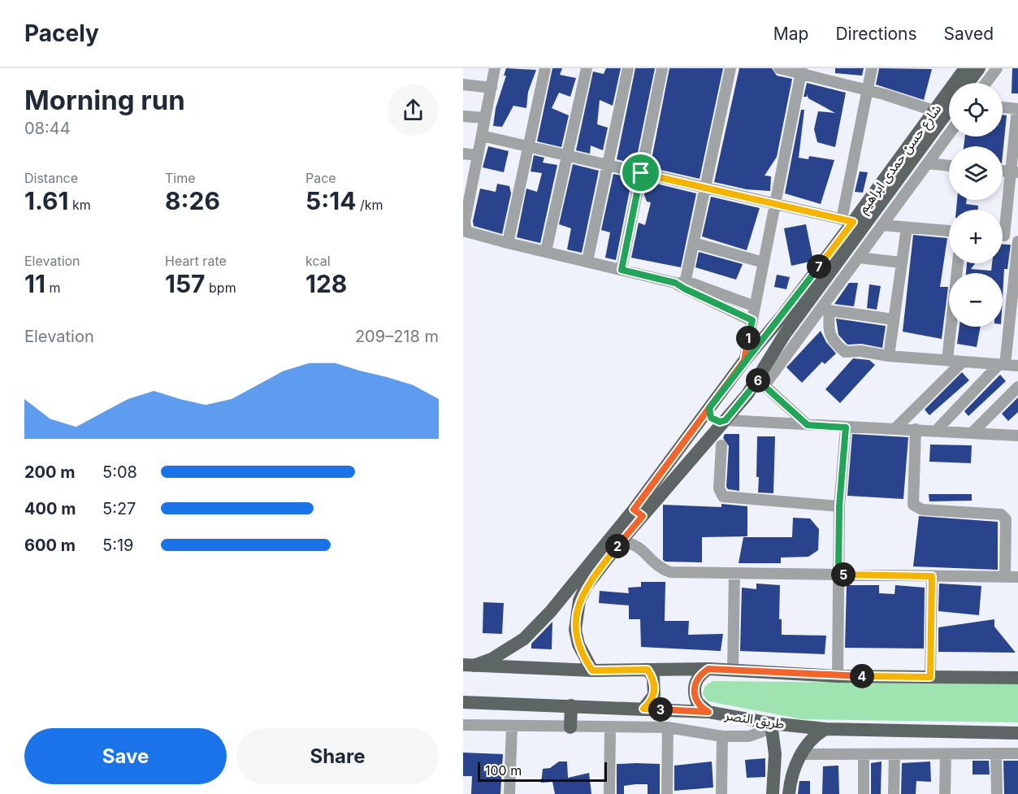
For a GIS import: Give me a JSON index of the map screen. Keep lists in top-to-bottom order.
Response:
{
  "streets": {
    "main road": ["شارع حسن حمدى ابراهيم", "طريق النصر"]
  },
  "scale_bar": "100 m",
  "page": {
    "header": "Pacely",
    "nav": ["Map", "Directions", "Saved"],
    "heading": ["Morning run", "08:44"],
    "map_buttons": ["+", "−"],
    "stats": [
      ["Distance", "1.61 km"],
      ["Time", "8:26"],
      ["Pace", "5:14 /km"],
      ["Elevation", "11 m"],
      ["Heart rate", "157 bpm"],
      ["kcal", "128"]
    ],
    "pins": [
      "7",
      "1",
      "6",
      "2",
      "5",
      "4",
      "3"
    ],
    "chart": ["Elevation", "209–218 m"],
    "list": [
      {
        "name": "200 m",
        "note": "5:08"
      },
      {
        "name": "400 m",
        "note": "5:27"
      },
      {
        "name": "600 m",
        "note": "5:19"
      }
    ],
    "buttons": ["Save", "Share"],
    "scale": "100 m"
  }
}
